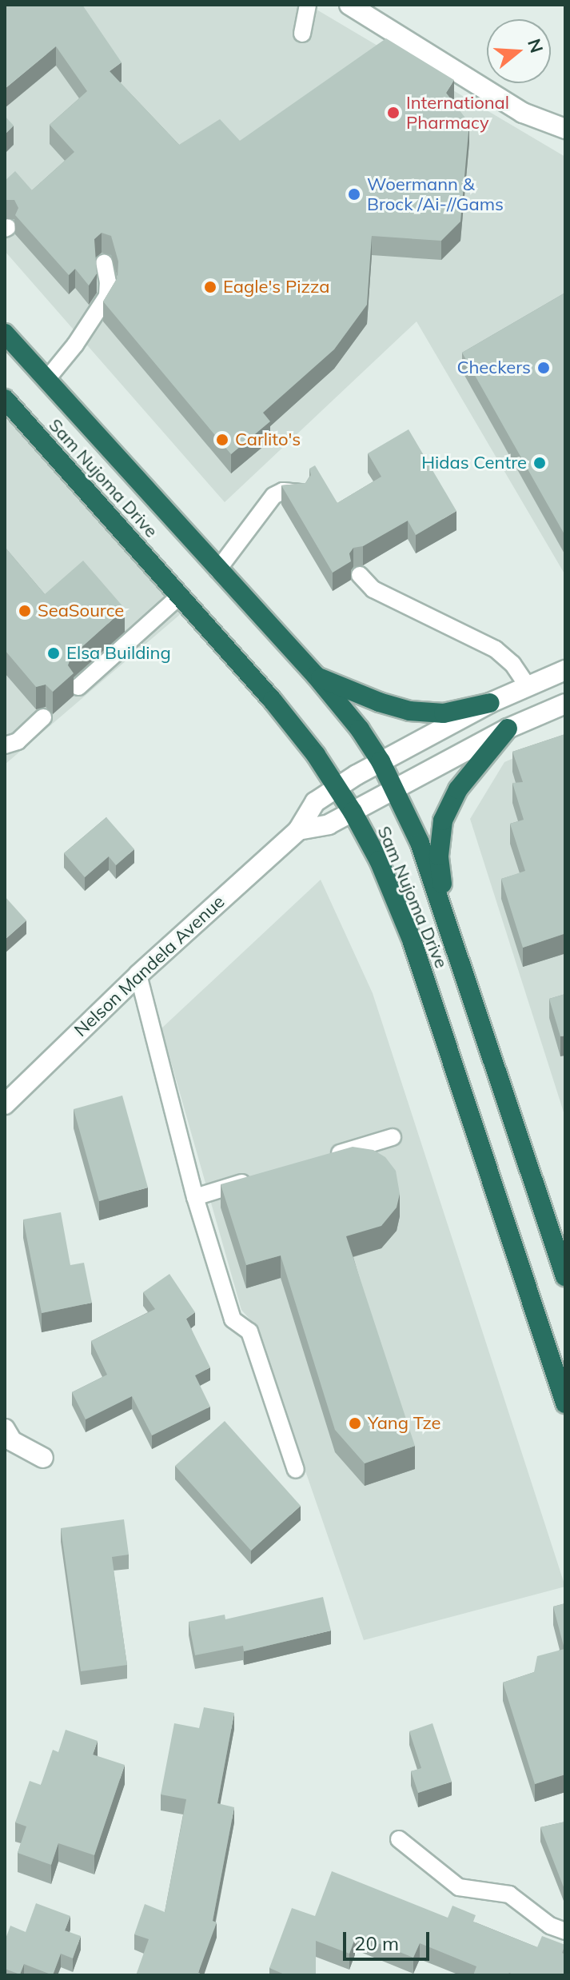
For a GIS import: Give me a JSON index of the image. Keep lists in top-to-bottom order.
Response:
{
  "streets": {
    "highway": ["Sam Nujoma Drive"],
    "main road": ["Nelson Mandela Avenue"]
  },
  "crossings": [
    ["Sam Nujoma Drive", "Nelson Mandela Avenue"]
  ],
  "places": [
    "International Pharmacy",
    "Woermann & Brock /Ai-//Gams",
    "Eagle's Pizza",
    "Checkers",
    "Carlito's",
    "Hidas Centre",
    "SeaSource",
    "Elsa Building",
    "Yang Tze"
  ],
  "scale_bar": "20 m",
  "north": "right"
}
